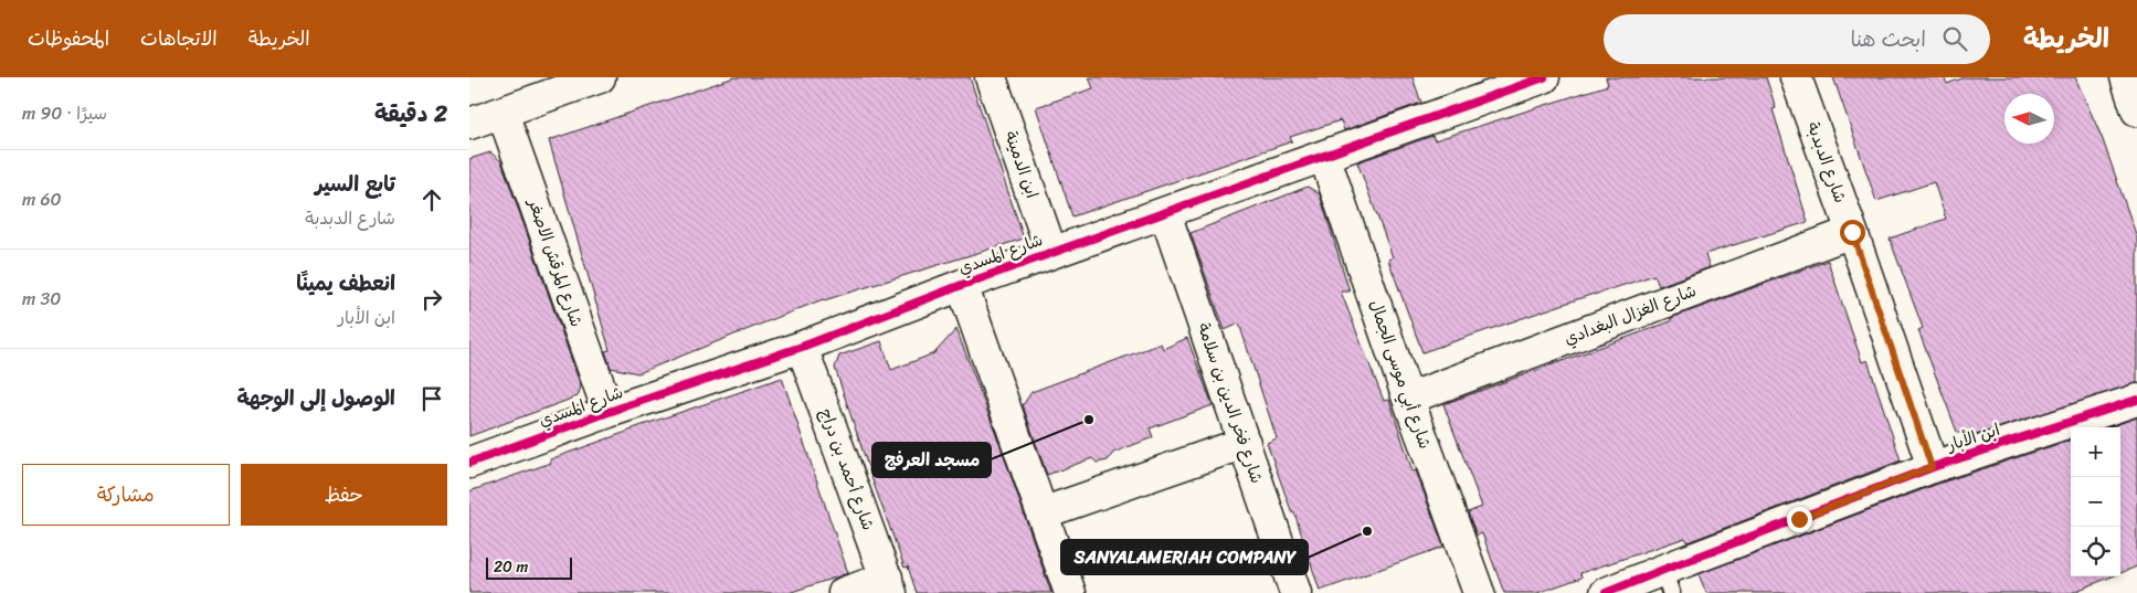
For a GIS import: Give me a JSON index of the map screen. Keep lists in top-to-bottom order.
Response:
{
  "streets": {
    "street": [
      "شارع الدبدبة",
      "ابن الدمينة",
      "شارع المسدي",
      "شارع المرقش الاصغر",
      "شارع الغزال البغدادي",
      "شارع أبي موسى الجمال",
      "شارع فخر الدين بن سلامة",
      "ابن الأبار",
      "شارع أحمد بن دراج"
    ]
  },
  "crossings": [
    ["شارع الدبدبة", "شارع الغزال البغدادي"],
    ["شارع الدبدبة", "ابن الأبار"],
    ["ابن الدمينة", "شارع المسدي"],
    ["شارع المسدي", "شارع المرقش الاصغر"],
    ["شارع المسدي", "شارع أبي موسى الجمال"],
    ["شارع المسدي", "شارع فخر الدين بن سلامة"],
    ["شارع المسدي", "شارع أحمد بن دراج"],
    ["شارع الغزال البغدادي", "شارع أبي موسى الجمال"]
  ],
  "places": ["مسجد العرفج", "SANYALAMERIAH COMPANY"],
  "scale_bar": "20 m",
  "north": "left",
  "page": {
    "header": "الخريطة",
    "search": "ابحث هنا",
    "nav": ["الخريطة", "الاتجاهات", "المحفوظات"],
    "heading": ["2 دقيقة", "سيرًا · 90 m"],
    "list": [
      ["تابع السير", "شارع الدبدبة", "60 m"],
      ["انعطف يمينًا", "ابن الأبار", "30 m"],
      "الوصول إلى الوجهة"
    ],
    "map_buttons": ["+", "−"],
    "buttons": ["حفظ", "مشاركة"],
    "scale": "20 m"
  }
}
